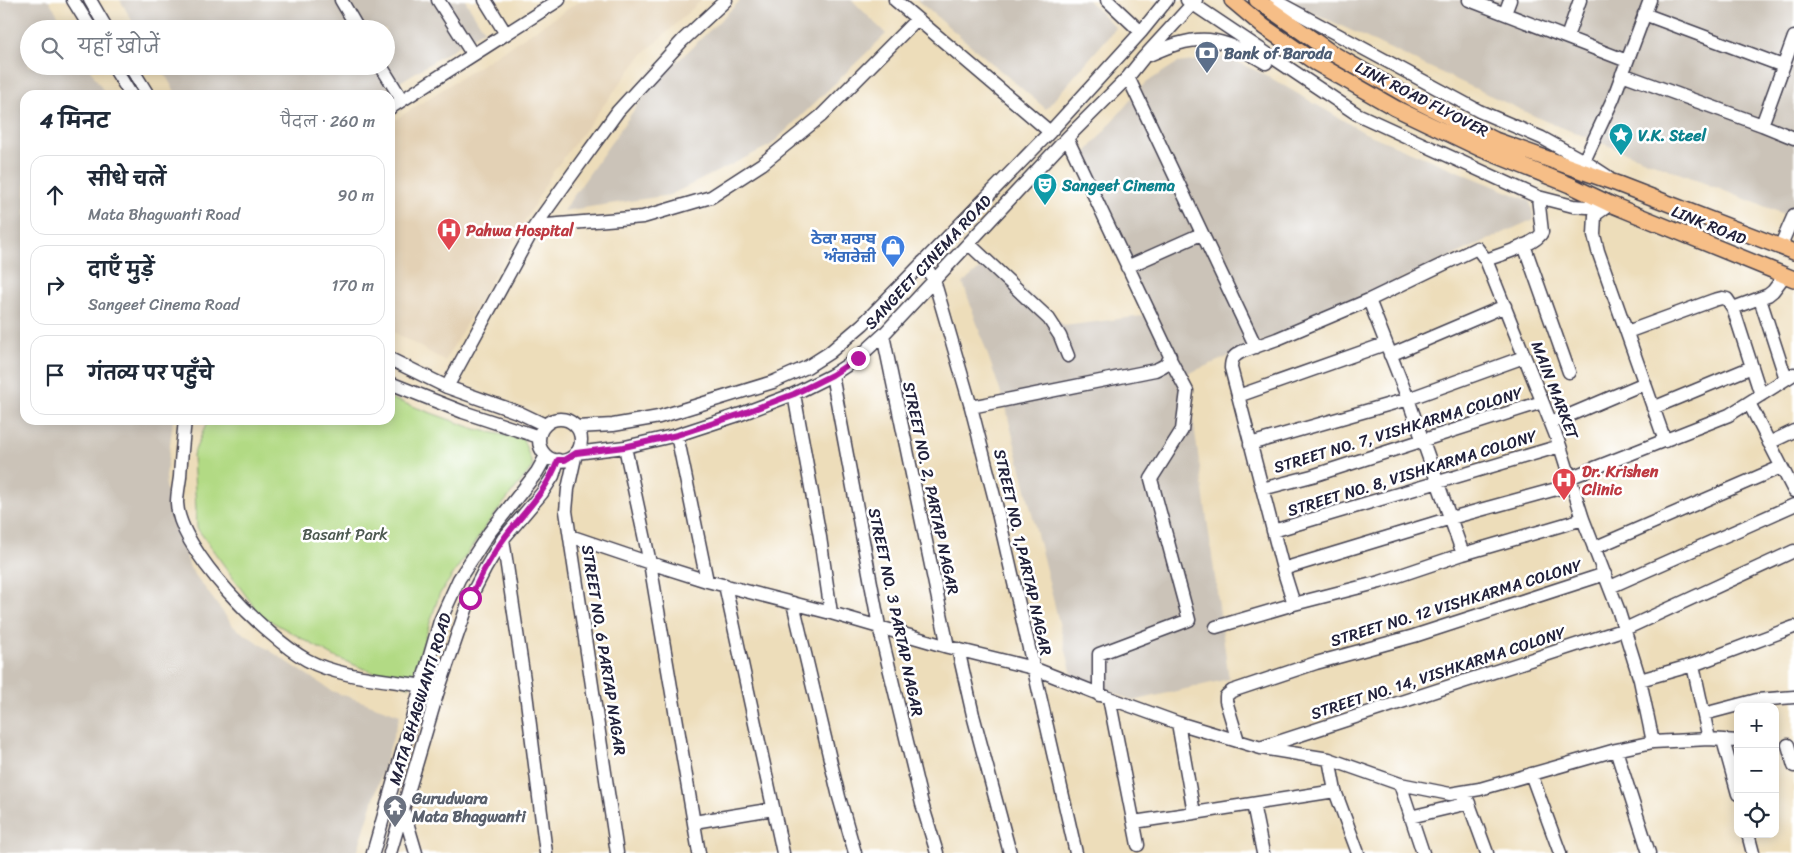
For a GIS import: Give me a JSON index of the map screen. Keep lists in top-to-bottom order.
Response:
{
  "streets": {
    "main road": ["LINK ROAD FLYOVER", "LINK ROAD"],
    "street": [
      "SANGEET CINEMA ROAD",
      "MAIN MARKET",
      "STREET NO. 7, VISHKARMA COLONY",
      "STREET NO. 8, VISHKARMA COLONY",
      "STREET NO. 2, PARTAP NAGAR",
      "STREET NO. 1,PARTAP NAGAR",
      "STREET NO. 12 VISHKARMA COLONY",
      "STREET NO. 3 PARTAP NAGAR",
      "STREET NO. 6 PARTAP NAGAR",
      "STREET NO. 14, VISHKARMA COLONY",
      "MATA BHAGWANTI ROAD"
    ]
  },
  "crossings": [
    ["LINK ROAD FLYOVER", "LINK ROAD"],
    ["SANGEET CINEMA ROAD", "STREET NO. 2, PARTAP NAGAR"],
    ["SANGEET CINEMA ROAD", "STREET NO. 1,PARTAP NAGAR"],
    ["SANGEET CINEMA ROAD", "STREET NO. 3 PARTAP NAGAR"],
    ["SANGEET CINEMA ROAD", "STREET NO. 6 PARTAP NAGAR"],
    ["SANGEET CINEMA ROAD", "MATA BHAGWANTI ROAD"],
    ["MAIN MARKET", "STREET NO. 7, VISHKARMA COLONY"],
    ["MAIN MARKET", "STREET NO. 8, VISHKARMA COLONY"],
    ["MAIN MARKET", "STREET NO. 12 VISHKARMA COLONY"],
    ["MAIN MARKET", "STREET NO. 14, VISHKARMA COLONY"],
    ["STREET NO. 6 PARTAP NAGAR", "MATA BHAGWANTI ROAD"]
  ],
  "parks": ["Basant Park"],
  "places": {
    "bank": ["Bank of Baroda"],
    "place": ["V.K. Steel"],
    "theatre": ["Sangeet Cinema"],
    "hospital": ["Pahwa Hospital", "Dr. Krishen Clinic"],
    "shop": ["ਠੇਕਾ ਸ਼ਰਾਬ ਅੰਗਰੇਜ਼ੀ"],
    "temple": ["Gurudwara Mata Bhagwanti"]
  },
  "page": {
    "search": "यहाँ खोजें",
    "heading": ["4 मिनट", "पैदल · 260 m"],
    "list": [
      ["सीधे चलें", "Mata Bhagwanti Road", "90 m"],
      ["दाएँ मुड़ें", "Sangeet Cinema Road", "170 m"],
      "गंतव्य पर पहुँचे"
    ],
    "map_buttons": ["+", "−"]
  }
}
